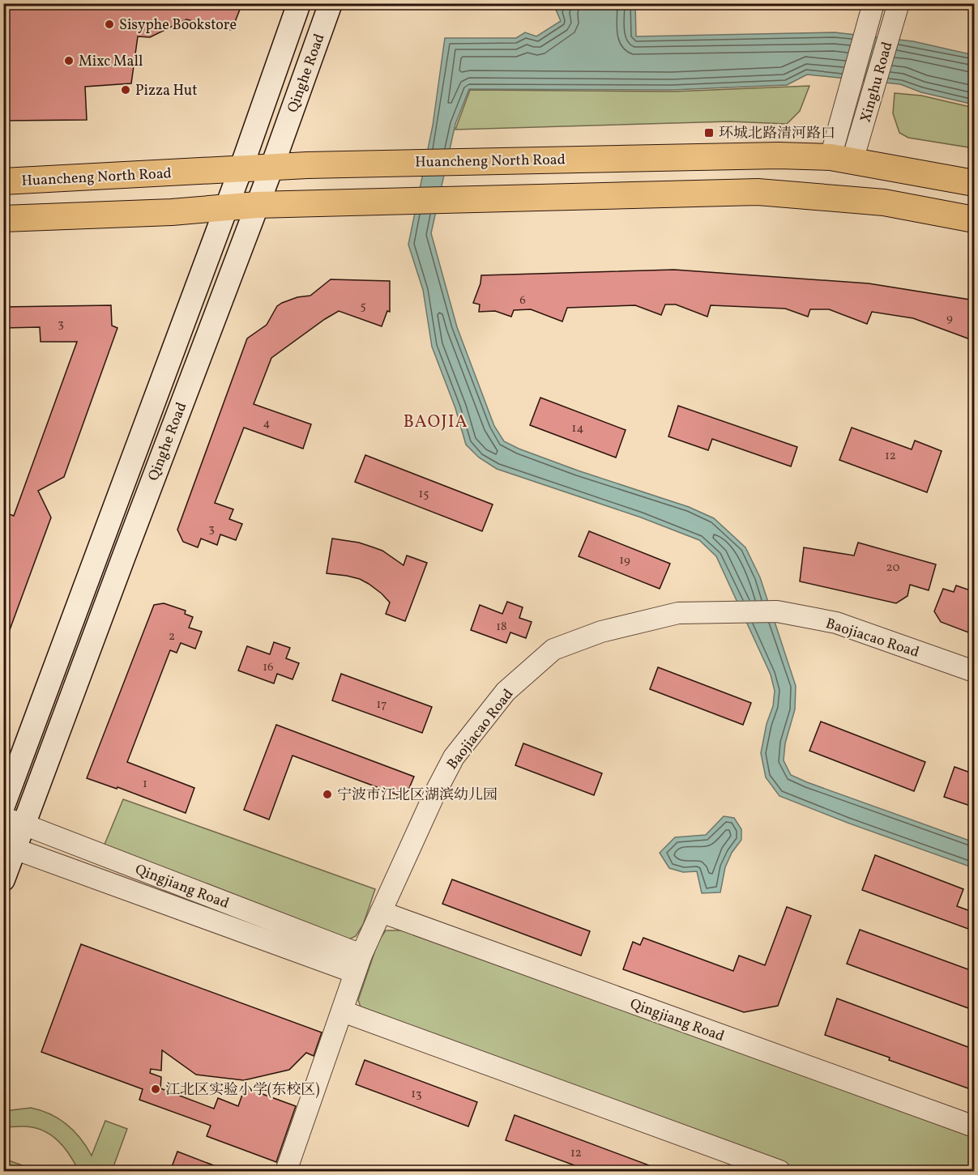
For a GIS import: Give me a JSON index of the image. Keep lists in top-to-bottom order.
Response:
{
  "streets": {
    "main road": ["Qinghe Road", "Huancheng North Road"],
    "street": ["Xinghu Road", "Baojiacao Road", "Qingjiang Road"]
  },
  "crossings": [
    ["Qinghe Road", "Huancheng North Road"],
    ["Qinghe Road", "Qingjiang Road"],
    ["Xinghu Road", "Huancheng North Road"],
    ["Baojiacao Road", "Qingjiang Road"]
  ],
  "districts": ["BAOJIA"],
  "places": {
    "other": [
      "Sisyphe Bookstore",
      "Mixc Mall",
      "Pizza Hut",
      "宁波市江北区湖滨幼儿园",
      "江北区实验小学(东校区)"
    ],
    "transit": ["环城北路清河路口"]
  },
  "house_numbers": [
    "6",
    "5",
    "9",
    "3",
    "4",
    "14",
    "12",
    "15",
    "3",
    "19",
    "20",
    "18",
    "2",
    "16",
    "17",
    "1",
    "13",
    "12"
  ]
}
